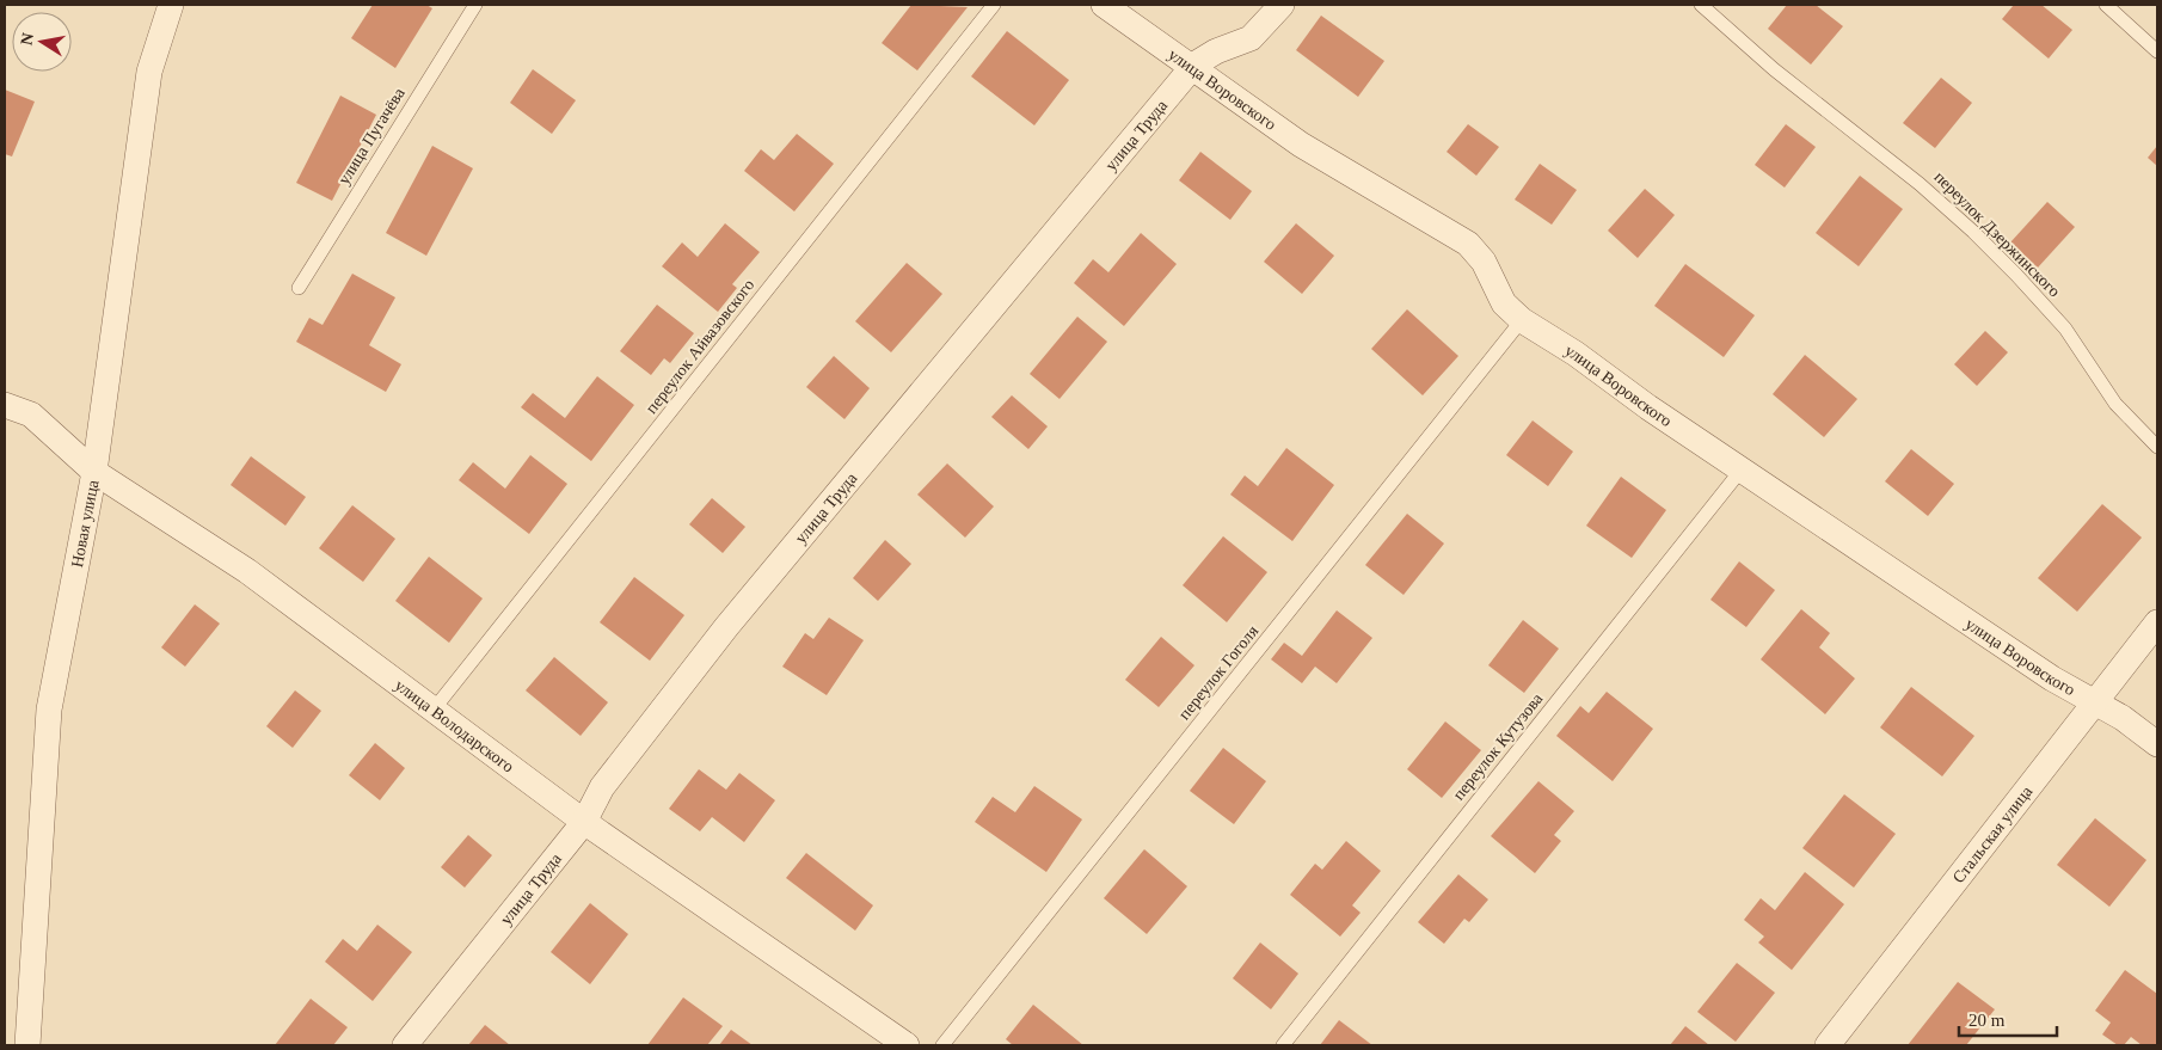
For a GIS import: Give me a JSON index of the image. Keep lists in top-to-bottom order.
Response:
{
  "streets": {
    "street": [
      "улица Воровского",
      "улица Труда",
      "Новая улица",
      "улица Володарского",
      "Стальская улица"
    ],
    "lane": [
      "улица Пугачёва",
      "переулок Дзержинского",
      "переулок Айвазовского",
      "переулок Гоголя",
      "переулок Кутузова"
    ]
  },
  "crossings": [
    ["улица Воровского", "улица Труда"],
    ["улица Воровского", "переулок Гоголя"],
    ["улица Воровского", "переулок Кутузова"],
    ["улица Воровского", "Стальская улица"],
    ["улица Труда", "улица Володарского"],
    ["переулок Айвазовского", "улица Володарского"],
    ["Новая улица", "улица Володарского"]
  ],
  "scale_bar": "20 m",
  "north": "left"
}
